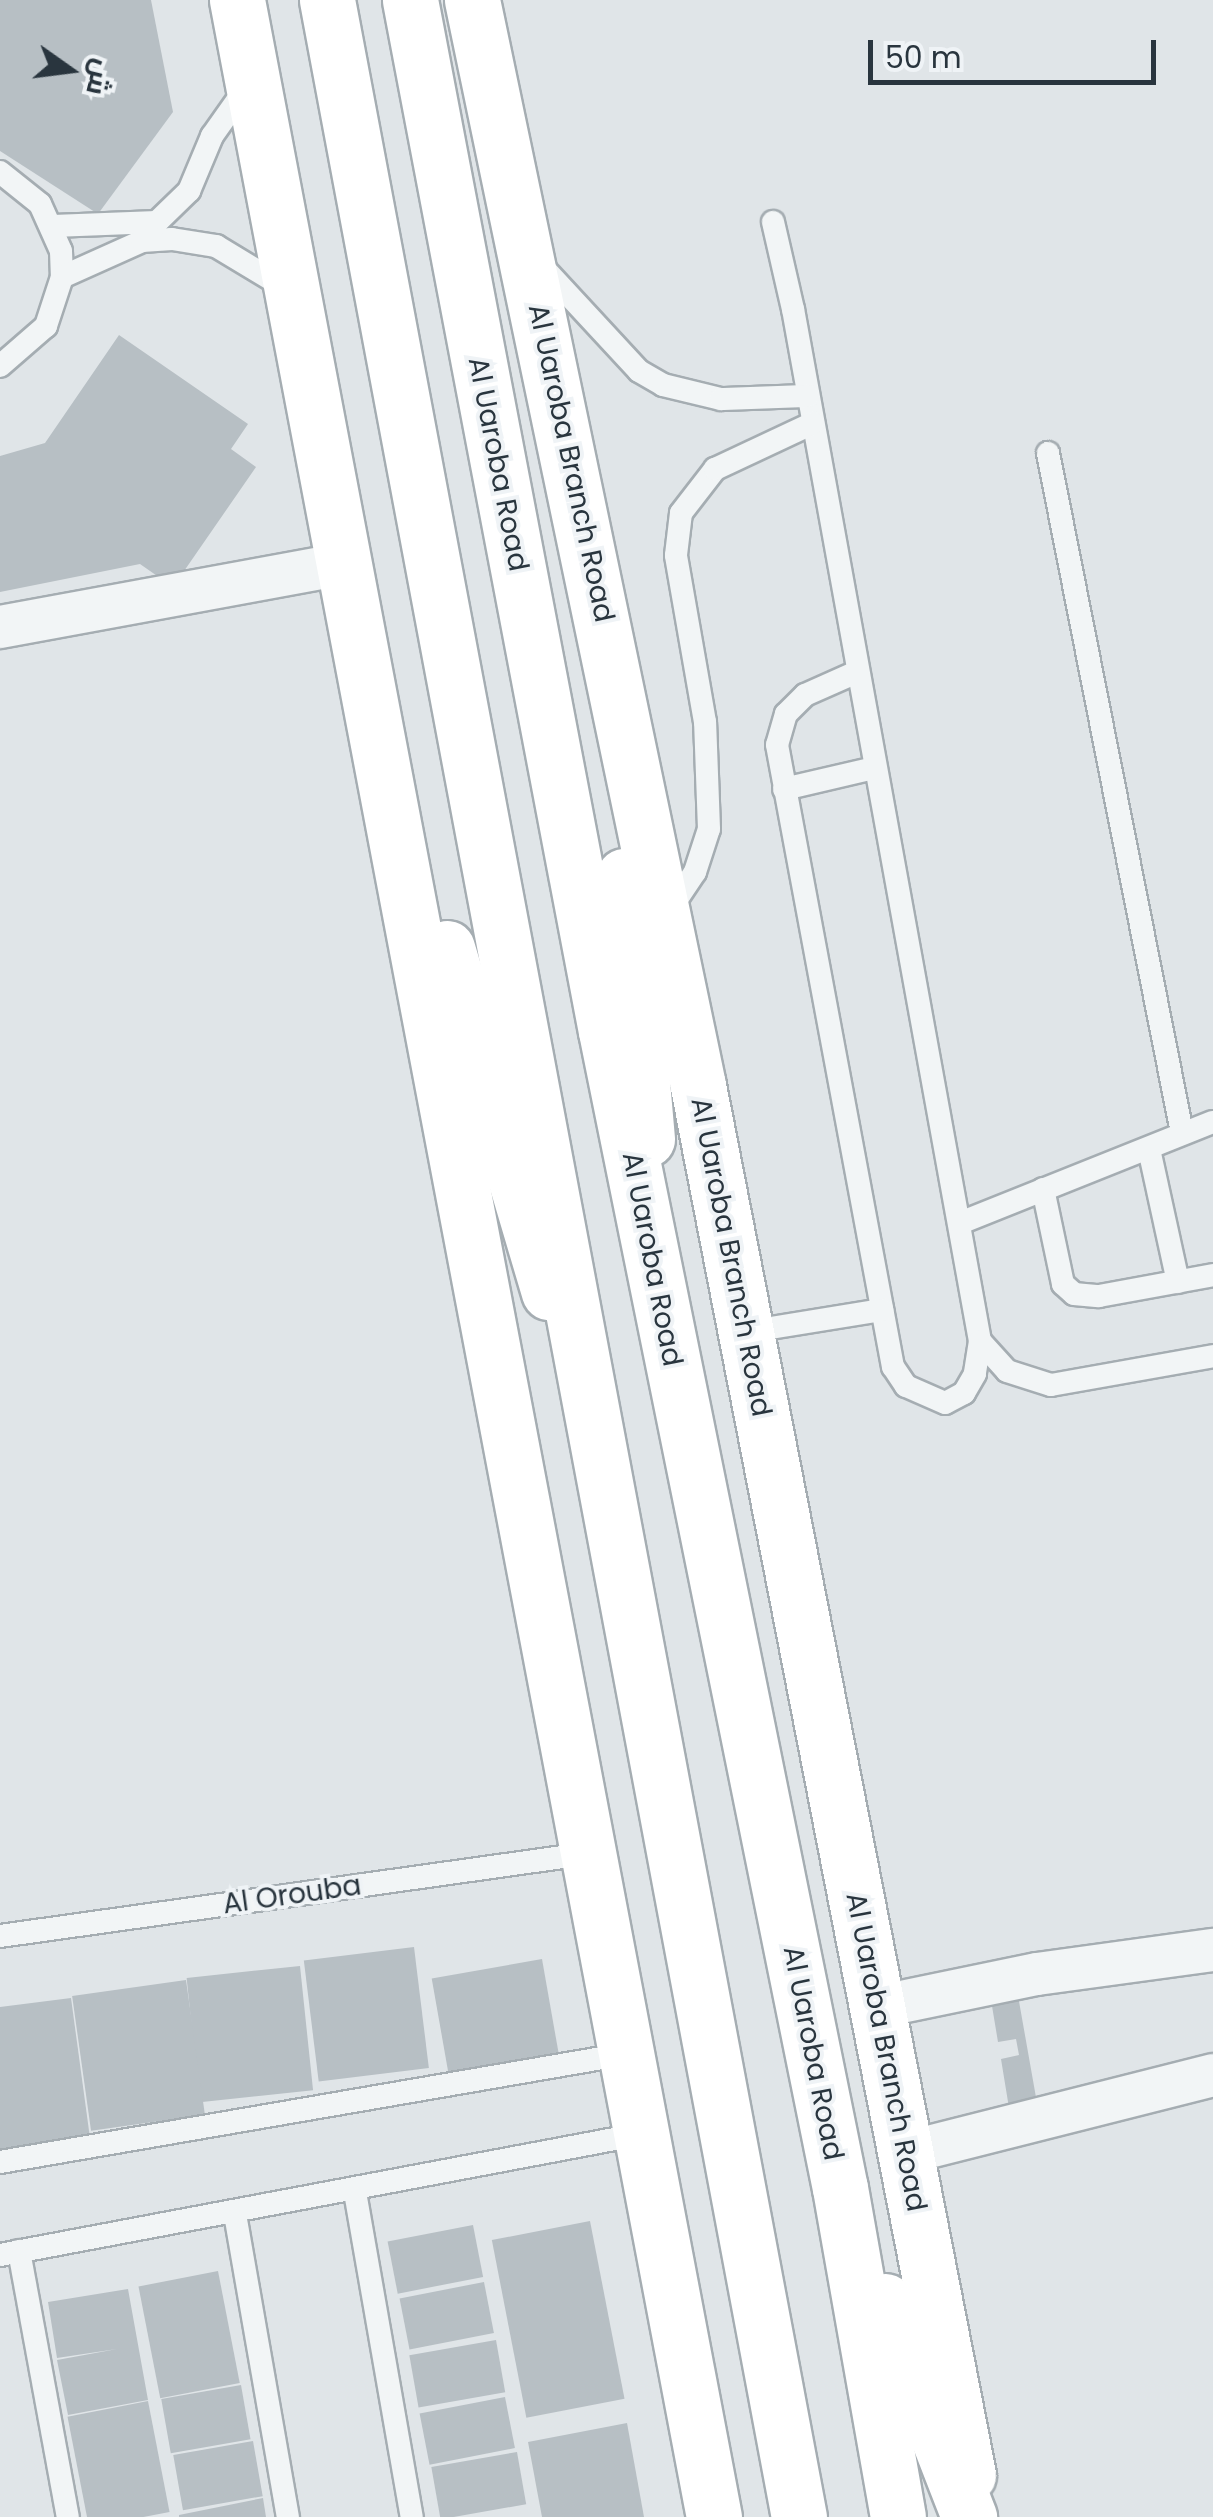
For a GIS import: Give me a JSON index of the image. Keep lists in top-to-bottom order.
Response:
{
  "streets": {
    "street": ["Al Uaroba Branch Road", "Al Uaroba Road"],
    "lane": ["Al Orouba"]
  },
  "crossings": [
    ["Al Uaroba Branch Road", "Al Uaroba Road"]
  ],
  "scale_bar": "50 m",
  "north": "right"
}
